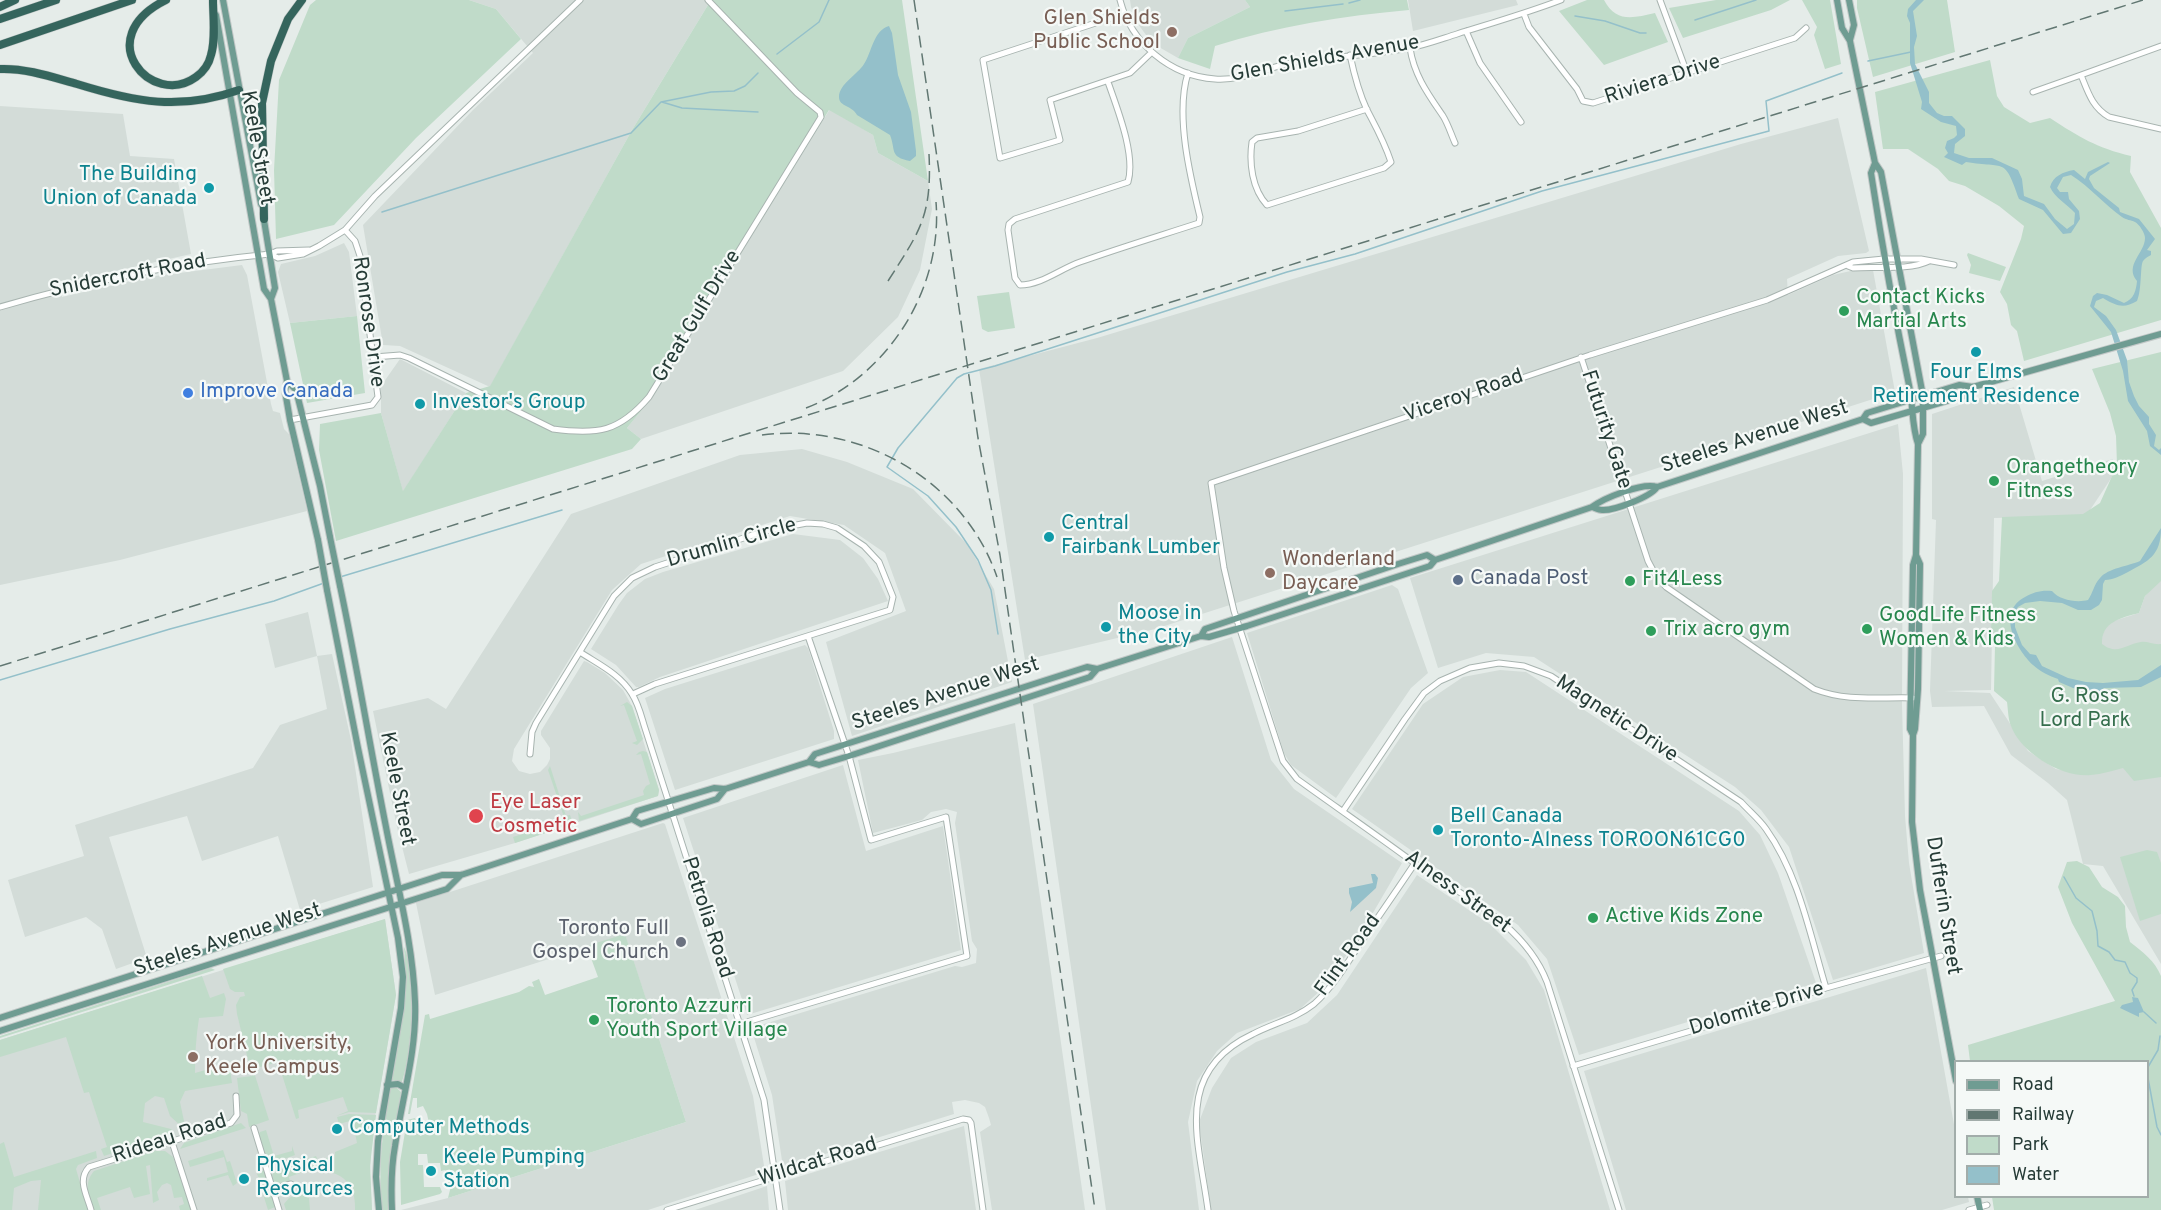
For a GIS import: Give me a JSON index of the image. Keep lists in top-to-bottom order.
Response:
{
  "streets": {
    "main road": ["Keele Street", "Steeles Avenue West", "Dufferin Street"],
    "street": [
      "Glen Shields Avenue",
      "Riviera Drive",
      "Snidercroft Road",
      "Great Gulf Drive",
      "Ronrose Drive",
      "Viceroy Road",
      "Futurity Gate",
      "Drumlin Circle",
      "Magnetic Drive",
      "Alness Street",
      "Petrolia Road",
      "Flint Road",
      "Dolomite Drive",
      "Rideau Road",
      "Wildcat Road"
    ]
  },
  "crossings": [
    ["Glen Shields Avenue", "Riviera Drive"],
    ["Keele Street", "Snidercroft Road"],
    ["Keele Street", "Ronrose Drive"],
    ["Keele Street", "Steeles Avenue West"],
    ["Great Gulf Drive", "Ronrose Drive"],
    ["Viceroy Road", "Futurity Gate"],
    ["Viceroy Road", "Steeles Avenue West"],
    ["Viceroy Road", "Alness Street"],
    ["Viceroy Road", "Dufferin Street"],
    ["Futurity Gate", "Steeles Avenue West"],
    ["Futurity Gate", "Dufferin Street"],
    ["Steeles Avenue West", "Alness Street"],
    ["Steeles Avenue West", "Dufferin Street"],
    ["Steeles Avenue West", "Petrolia Road"],
    ["Drumlin Circle", "Petrolia Road"],
    ["Magnetic Drive", "Alness Street"],
    ["Magnetic Drive", "Dolomite Drive"],
    ["Alness Street", "Flint Road"],
    ["Alness Street", "Dolomite Drive"],
    ["Dufferin Street", "Dolomite Drive"],
    ["Petrolia Road", "Wildcat Road"]
  ],
  "parks": ["G. Ross Lord Park"],
  "places": [
    "Glen Shields Public School",
    "The Building Union of Canada",
    "Contact Kicks Martial Arts",
    "Four Elms Retirement Residence",
    "Improve Canada",
    "Investor's Group",
    "Orangetheory Fitness",
    "Central Fairbank Lumber",
    "Wonderland Daycare",
    "Canada Post",
    "Fit4Less",
    "Moose in the City",
    "GoodLife Fitness Women & Kids",
    "Trix acro gym",
    "Eye Laser Cosmetic",
    "Bell Canada Toronto-Alness TOROON61CG0",
    "Active Kids Zone",
    "Toronto Full Gospel Church",
    "Toronto Azzurri Youth Sport Village",
    "York University, Keele Campus",
    "Computer Methods",
    "Keele Pumping Station",
    "Physical Resources"
  ],
  "legend": [
    "Road",
    "Railway",
    "Park",
    "Water"
  ]
}
